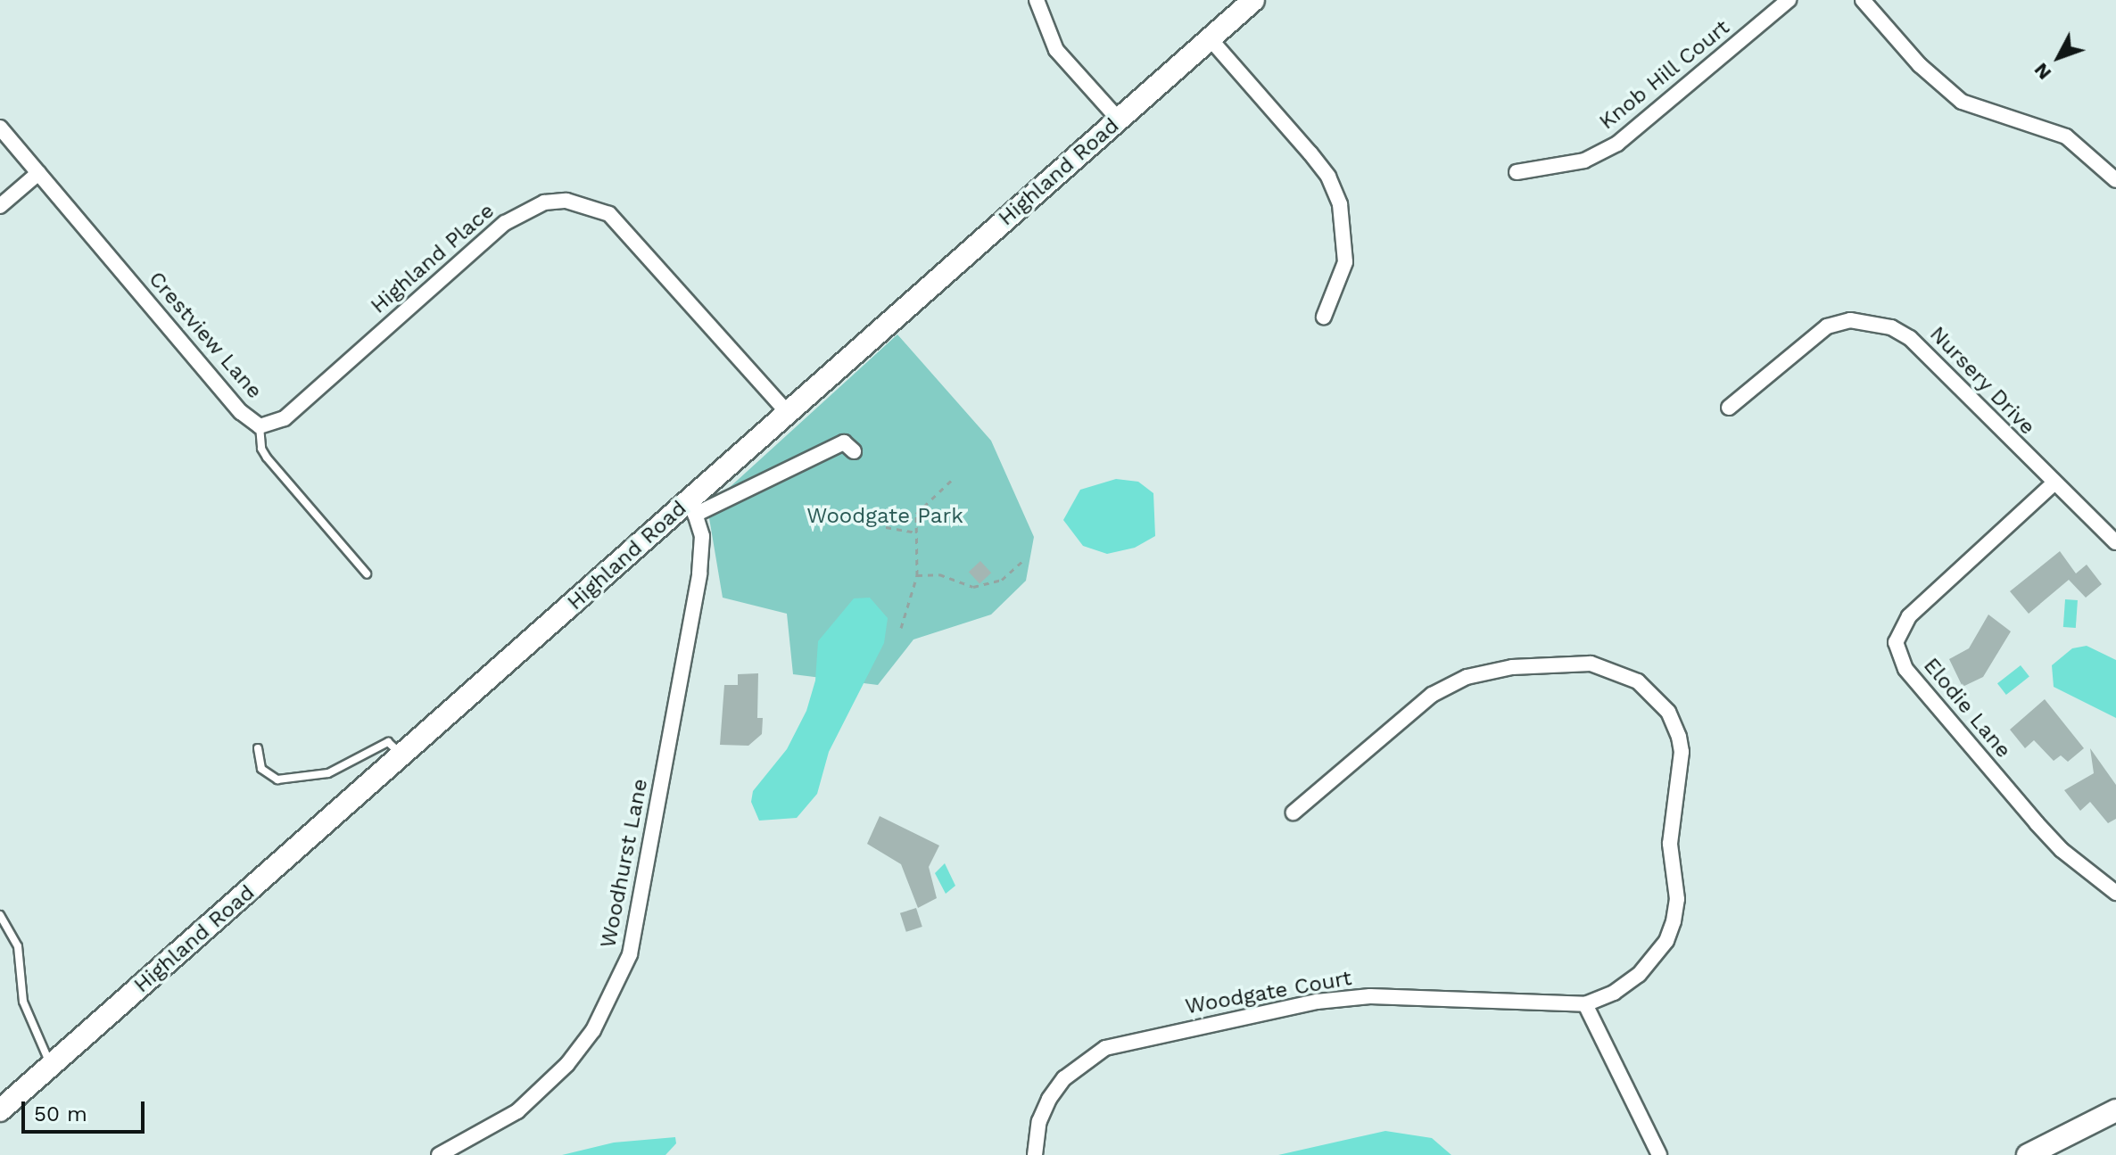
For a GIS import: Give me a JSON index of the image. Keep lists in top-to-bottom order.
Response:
{
  "streets": {
    "street": [
      "Knob Hill Court",
      "Highland Road",
      "Highland Place",
      "Crestview Lane",
      "Nursery Drive",
      "Elodie Lane",
      "Woodhurst Lane",
      "Woodgate Court"
    ]
  },
  "crossings": [
    ["Highland Road", "Highland Place"],
    ["Highland Road", "Woodhurst Lane"],
    ["Highland Place", "Crestview Lane"],
    ["Nursery Drive", "Elodie Lane"]
  ],
  "parks": ["Woodgate Park"],
  "scale_bar": "50 m",
  "north": "bottom left"
}
